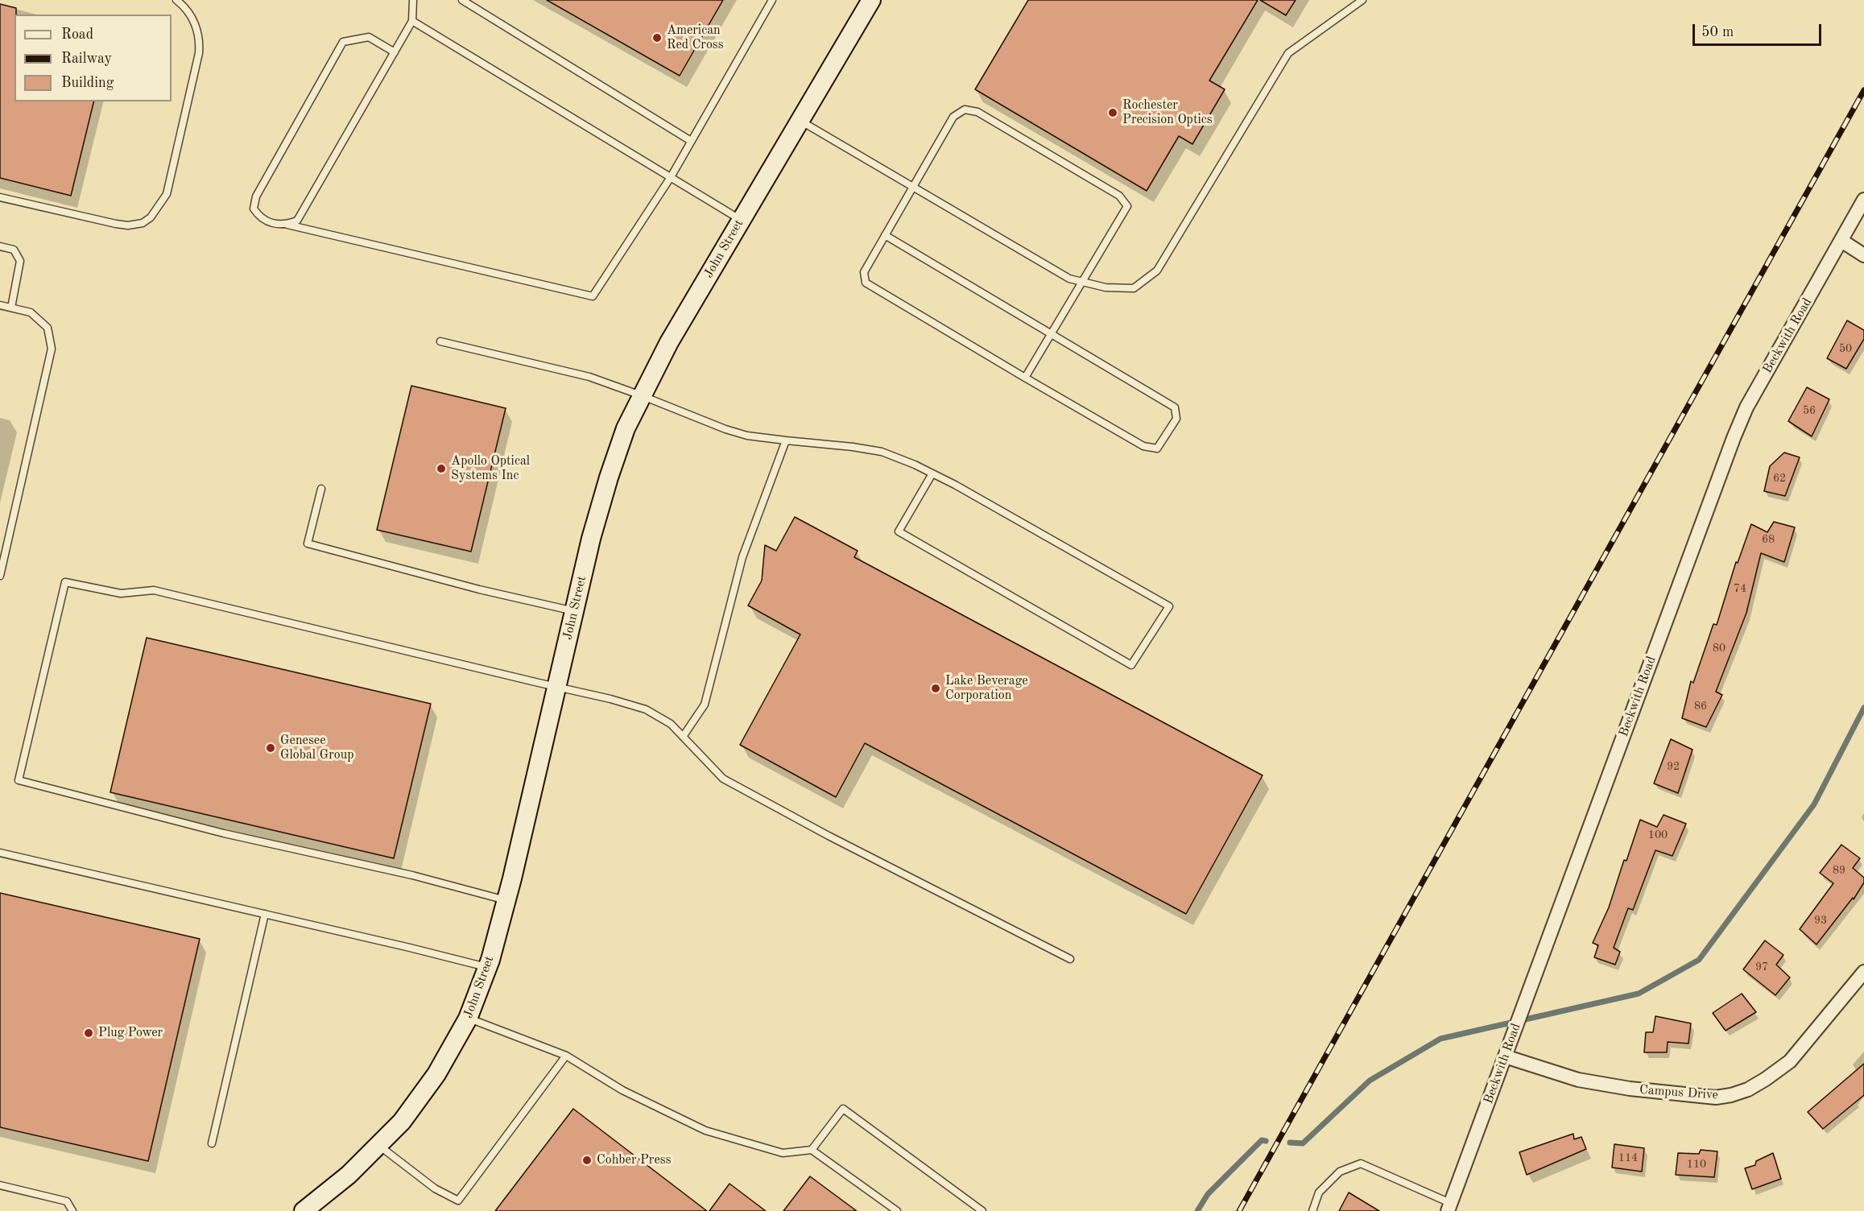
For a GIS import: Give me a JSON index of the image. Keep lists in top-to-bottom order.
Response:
{
  "streets": {
    "street": ["John Street", "Beckwith Road", "Campus Drive"]
  },
  "crossings": [
    ["Beckwith Road", "Campus Drive"]
  ],
  "places": [
    "American Red Cross",
    "Rochester Precision Optics",
    "Apollo Optical Systems Inc",
    "Lake Beverage Corporation",
    "Genesee Global Group",
    "Plug Power",
    "Cohber Press"
  ],
  "house_numbers": [
    "50",
    "56",
    "62",
    "68",
    "74",
    "80",
    "86",
    "92",
    "100",
    "89",
    "93",
    "97",
    "114",
    "110"
  ],
  "legend": ["Road", "Railway", "Building"],
  "scale_bar": "50 m"
}
